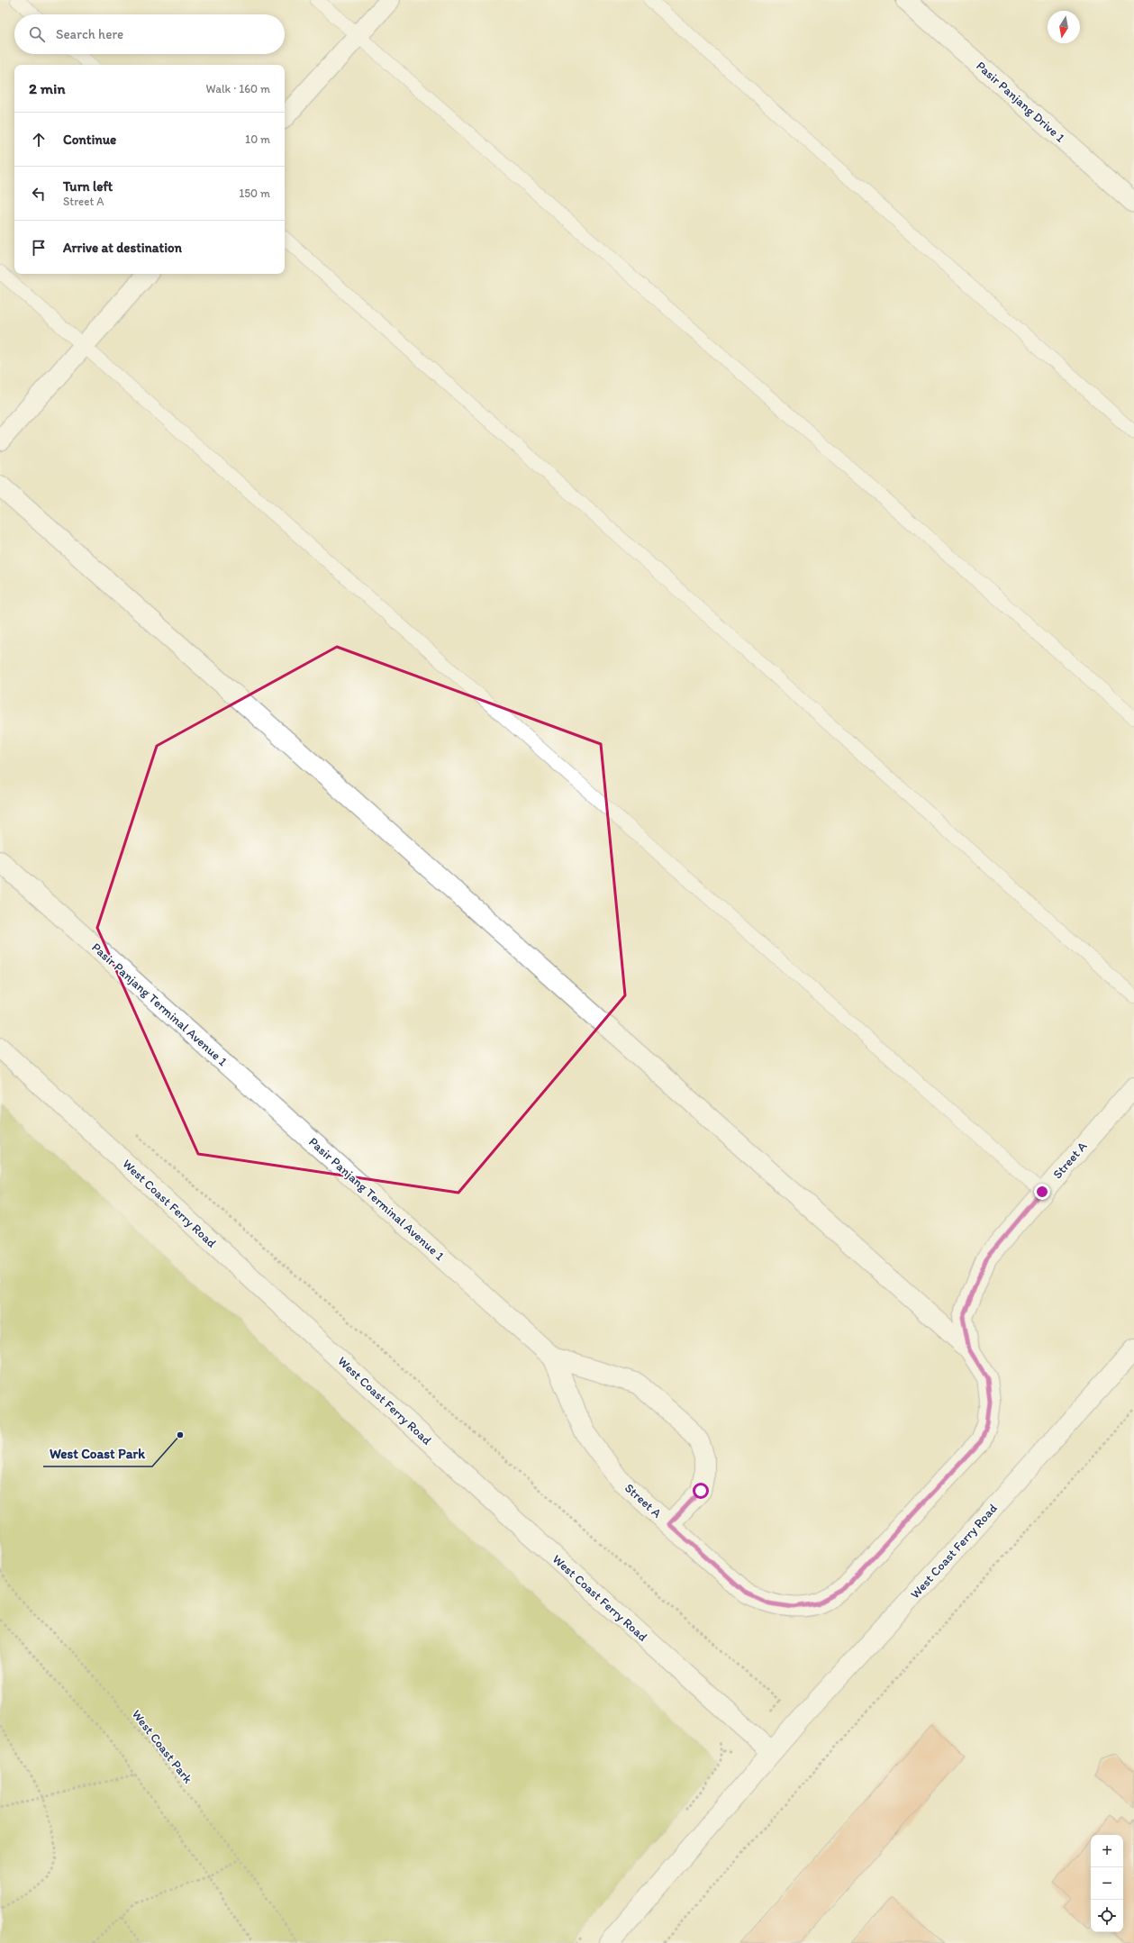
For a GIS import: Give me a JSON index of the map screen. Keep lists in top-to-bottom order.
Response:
{
  "streets": {
    "street": [
      "Pasir Panjang Drive 1",
      "Pasir Panjang Terminal Avenue 1",
      "Street A",
      "West Coast Ferry Road"
    ],
    "path": ["West Coast Park"]
  },
  "crossings": [
    ["Pasir Panjang Terminal Avenue 1", "Street A"]
  ],
  "places": ["West Coast Park"],
  "north": "bottom",
  "page": {
    "search": "Search here",
    "heading": ["2 min", "Walk · 160 m"],
    "list": [
      ["Continue", "10 m"],
      ["Turn left", "Street A", "150 m"],
      "Arrive at destination"
    ],
    "map_buttons": ["+", "−"]
  }
}
